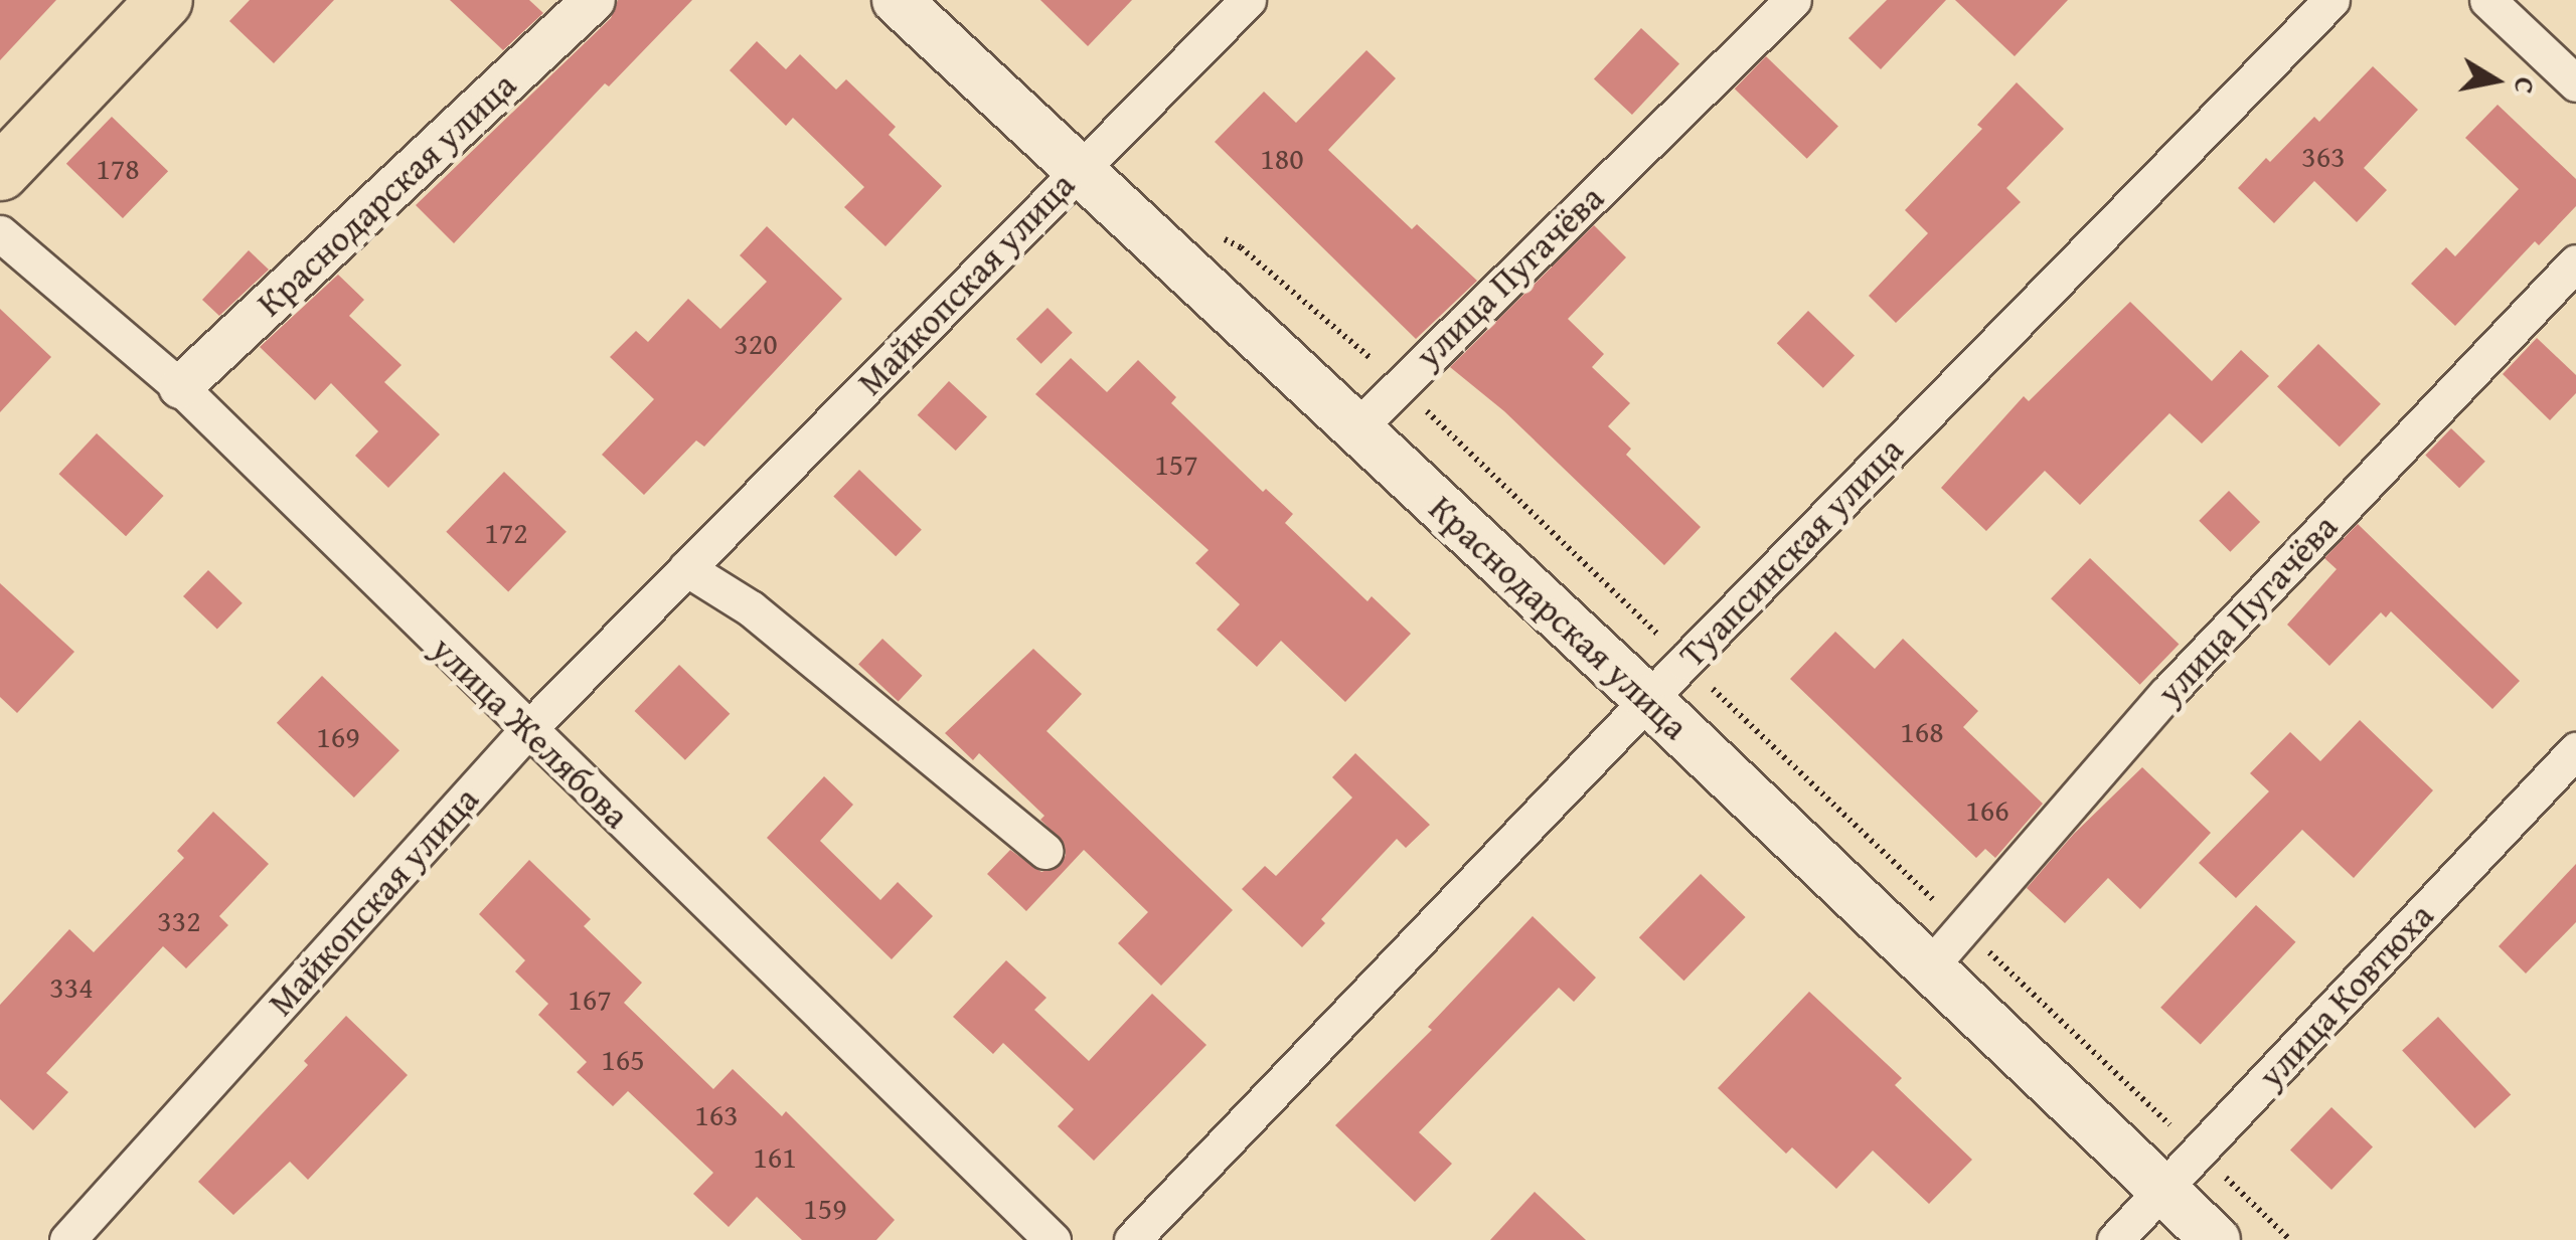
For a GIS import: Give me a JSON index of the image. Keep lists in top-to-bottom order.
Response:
{
  "streets": {
    "main road": ["Краснодарская улица"],
    "street": [
      "улица Пугачёва",
      "Майкопская улица",
      "Туапсинская улица",
      "улица Желябова",
      "улица Ковтюха"
    ]
  },
  "crossings": [
    ["Краснодарская улица", "улица Пугачёва"],
    ["Краснодарская улица", "Майкопская улица"],
    ["Краснодарская улица", "Туапсинская улица"],
    ["Краснодарская улица", "улица Желябова"],
    ["Краснодарская улица", "улица Ковтюха"],
    ["Майкопская улица", "улица Желябова"]
  ],
  "house_numbers": [
    "363",
    "180",
    "178",
    "320",
    "157",
    "172",
    "168",
    "169",
    "166",
    "332",
    "334",
    "167",
    "165",
    "163",
    "161",
    "159"
  ],
  "north": "right"
}
